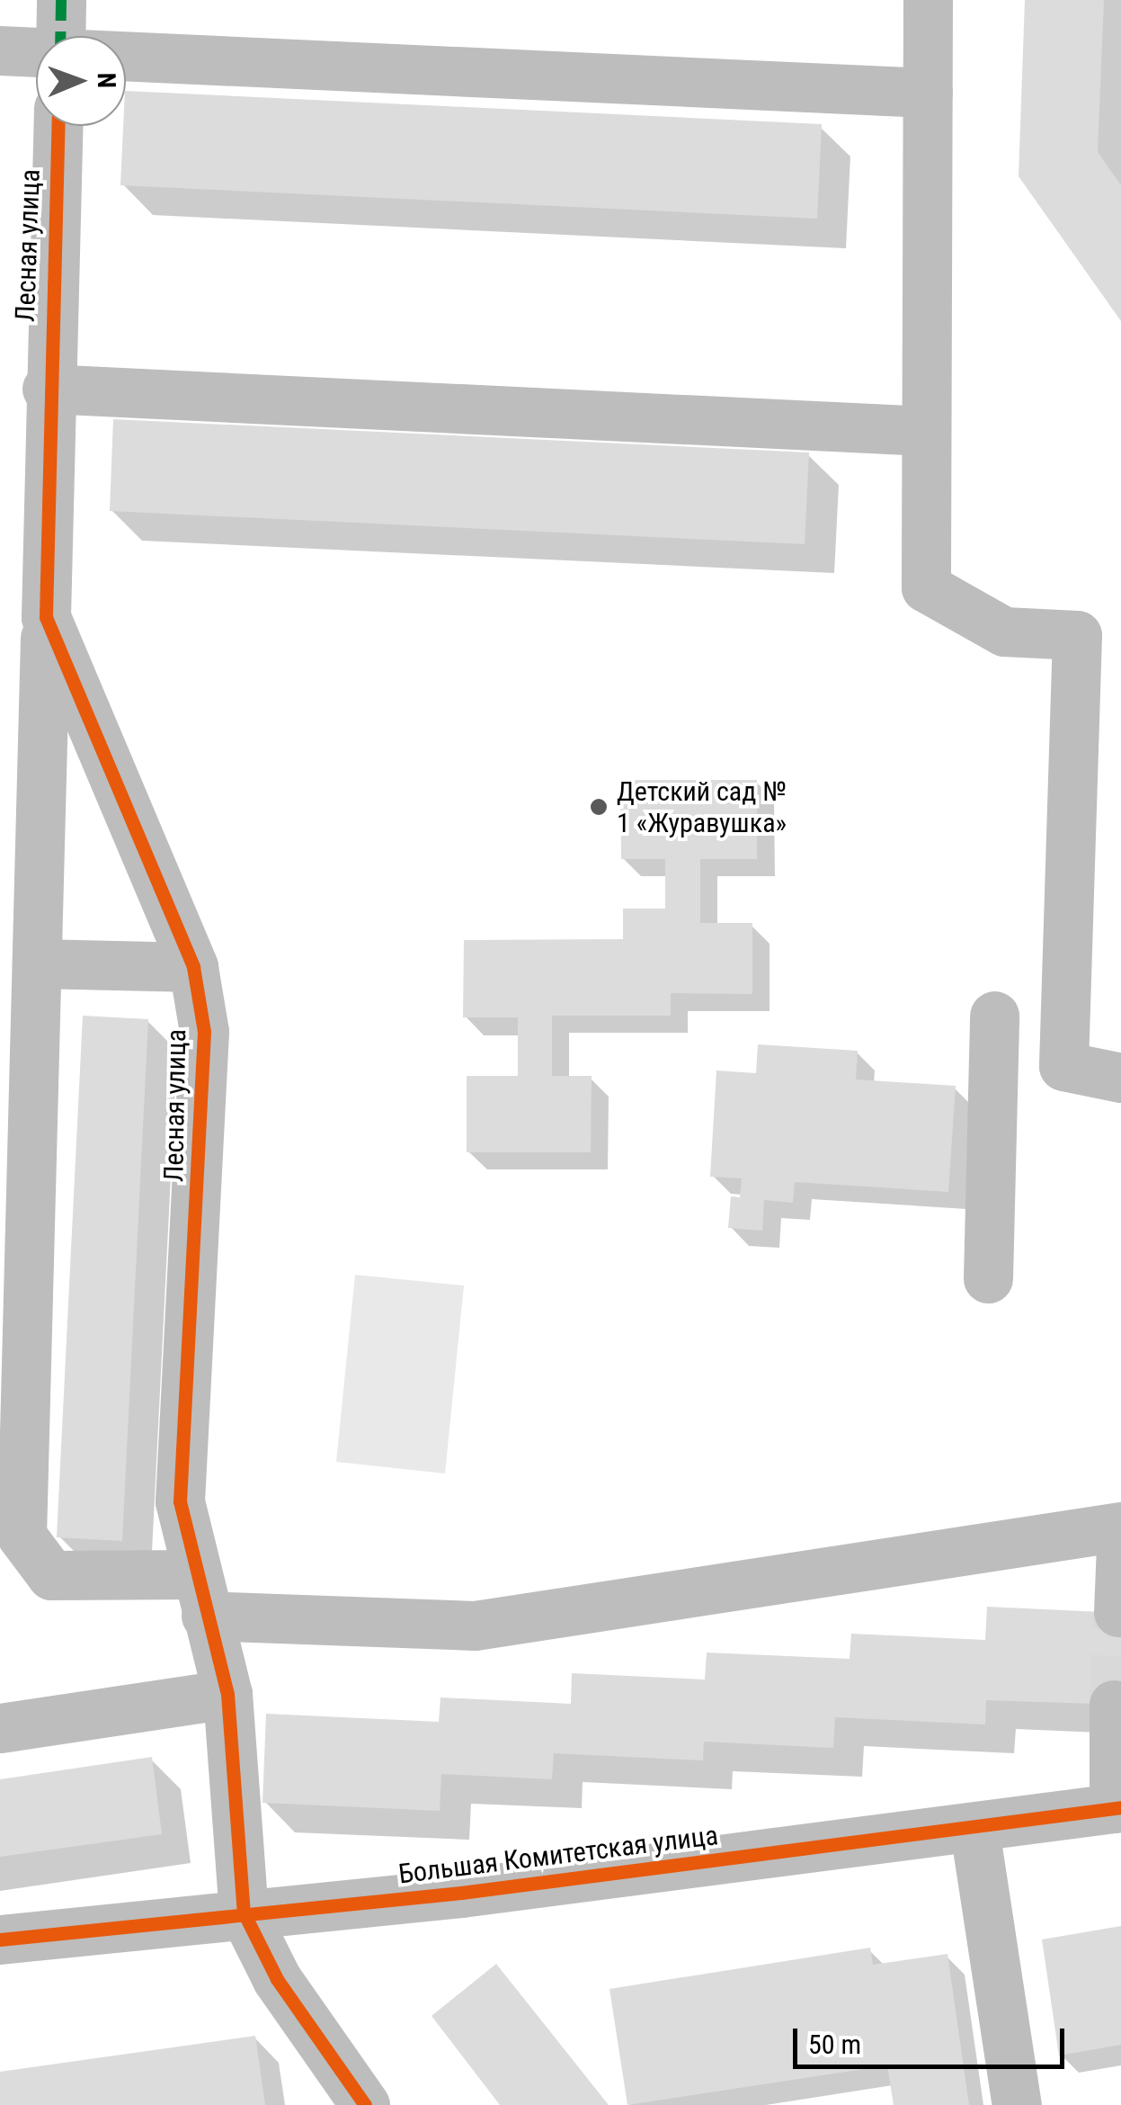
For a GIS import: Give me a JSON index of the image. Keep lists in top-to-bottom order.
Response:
{
  "streets": {
    "street": ["Лесная улица", "Большая Комитетская улица"]
  },
  "crossings": [
    ["Лесная улица", "Большая Комитетская улица"]
  ],
  "places": ["Детский сад № 1 «Журавушка»"],
  "scale_bar": "50 m",
  "north": "right"
}
